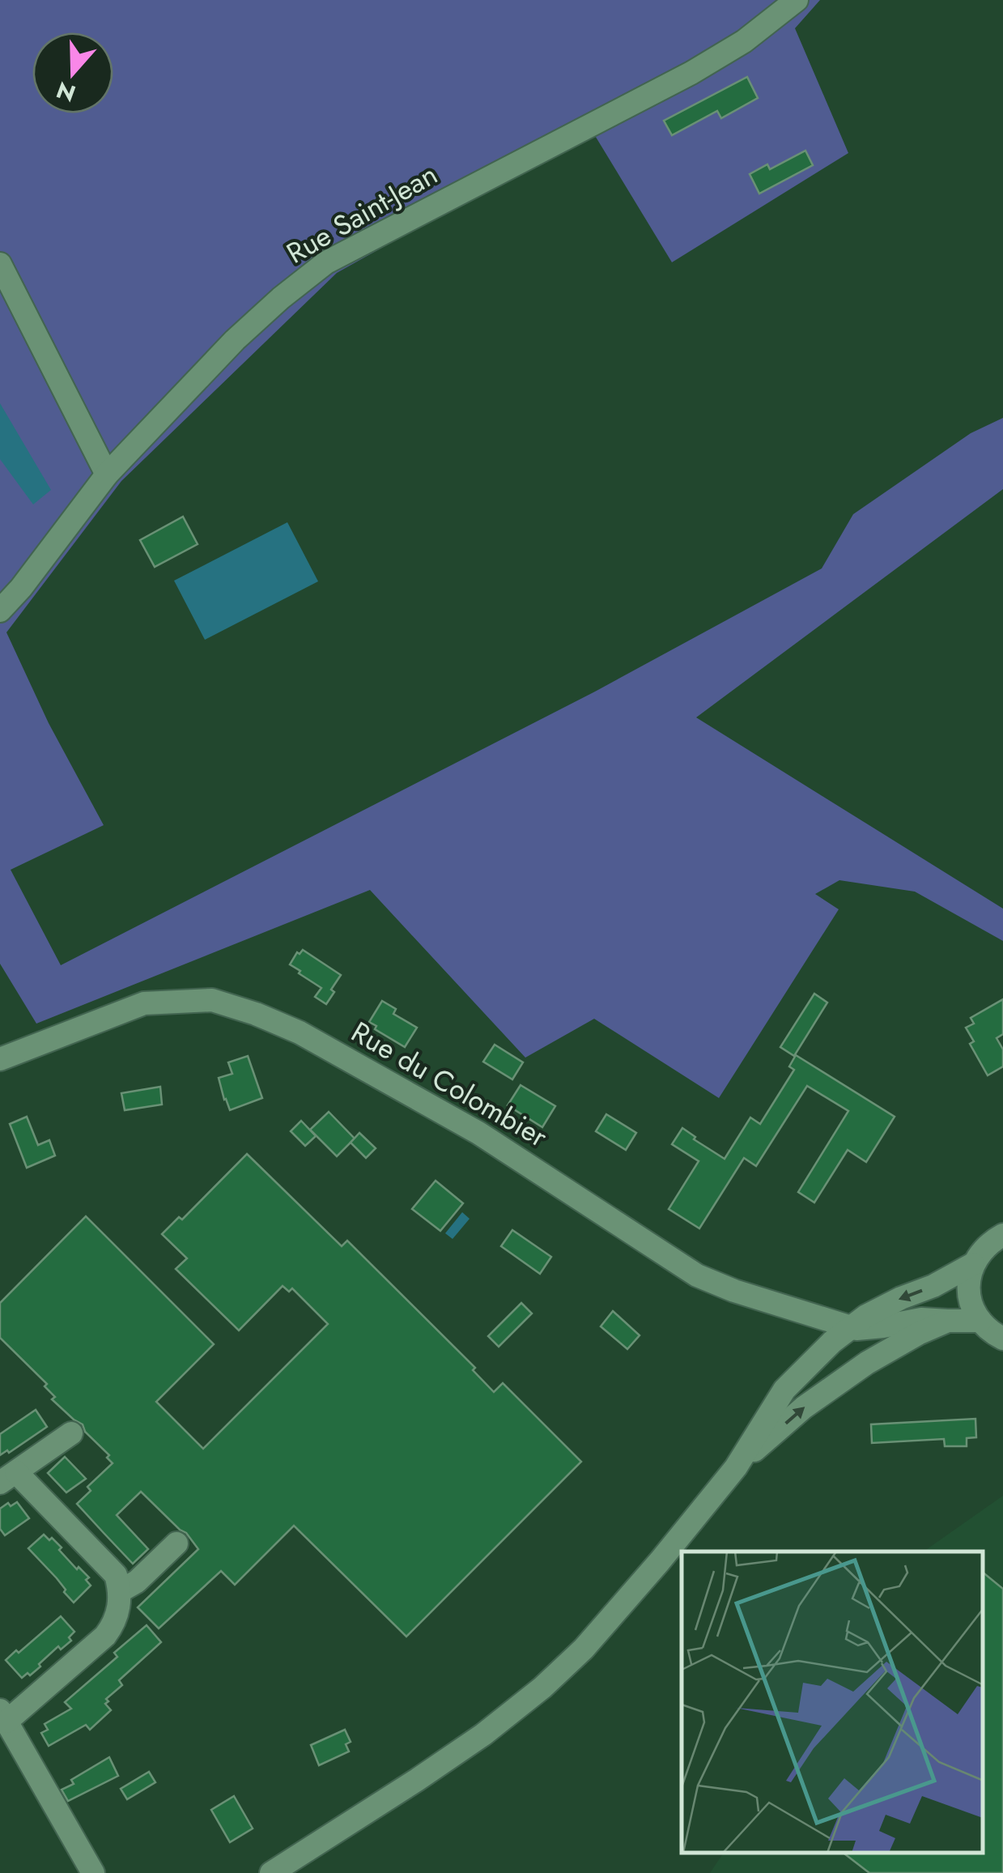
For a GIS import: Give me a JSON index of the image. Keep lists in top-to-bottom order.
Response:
{
  "streets": {
    "street": ["Rue Saint-Jean", "Rue du Colombier"]
  },
  "north": "bottom"
}
